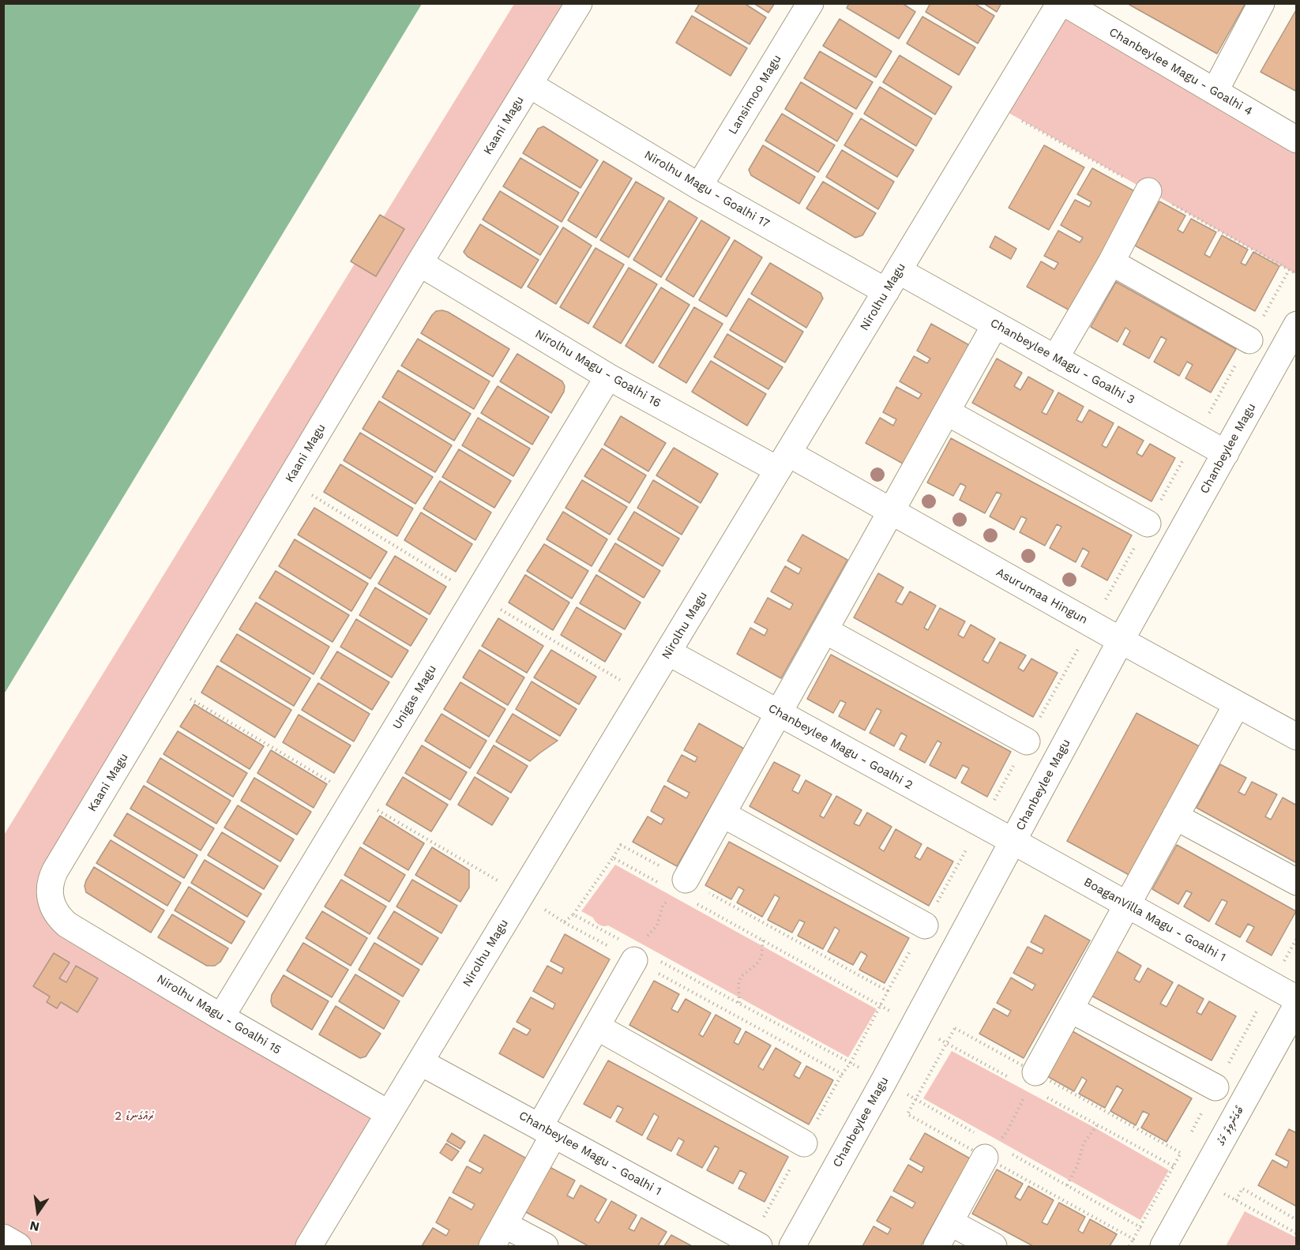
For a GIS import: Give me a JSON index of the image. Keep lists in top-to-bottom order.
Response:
{
  "streets": {
    "street": [
      "Chanbeylee Magu - Goalhi 4",
      "Lansimoo Magu",
      "Kaani Magu",
      "Nirolhu Magu - Goalhi 17",
      "Nirolhu Magu",
      "Chanbeylee Magu - Goalhi 3",
      "Nirolhu Magu - Goalhi 16",
      "Chanbeylee Magu",
      "Asurumaa Hingun",
      "Unigas Magu",
      "Chanbeylee Magu - Goalhi 2",
      "BoaganVilla Magu - Goalhi 1",
      "Nirolhu Magu - Goalhi 15",
      "ބޯގަންވިލާ މަގު",
      "Chanbeylee Magu - Goalhi 1"
    ]
  },
  "crossings": [
    ["Lansimoo Magu", "Nirolhu Magu - Goalhi 17"],
    ["Kaani Magu", "Nirolhu Magu - Goalhi 17"],
    ["Kaani Magu", "Nirolhu Magu - Goalhi 16"],
    ["Kaani Magu", "Nirolhu Magu - Goalhi 15"],
    ["Nirolhu Magu - Goalhi 17", "Nirolhu Magu"],
    ["Nirolhu Magu - Goalhi 17", "Chanbeylee Magu - Goalhi 3"],
    ["Nirolhu Magu", "Chanbeylee Magu - Goalhi 3"],
    ["Nirolhu Magu", "Nirolhu Magu - Goalhi 16"],
    ["Nirolhu Magu", "Asurumaa Hingun"],
    ["Nirolhu Magu", "Chanbeylee Magu - Goalhi 2"],
    ["Nirolhu Magu", "Nirolhu Magu - Goalhi 15"],
    ["Nirolhu Magu", "Chanbeylee Magu - Goalhi 1"],
    ["Chanbeylee Magu - Goalhi 3", "Chanbeylee Magu"],
    ["Nirolhu Magu - Goalhi 16", "Asurumaa Hingun"],
    ["Nirolhu Magu - Goalhi 16", "Unigas Magu"],
    ["Chanbeylee Magu", "Asurumaa Hingun"],
    ["Chanbeylee Magu", "Chanbeylee Magu - Goalhi 2"],
    ["Chanbeylee Magu", "BoaganVilla Magu - Goalhi 1"],
    ["Unigas Magu", "Nirolhu Magu - Goalhi 15"],
    ["Chanbeylee Magu - Goalhi 2", "BoaganVilla Magu - Goalhi 1"]
  ],
  "parks": ["ރުއްގަނޑު 2"],
  "north": "bottom"
}
